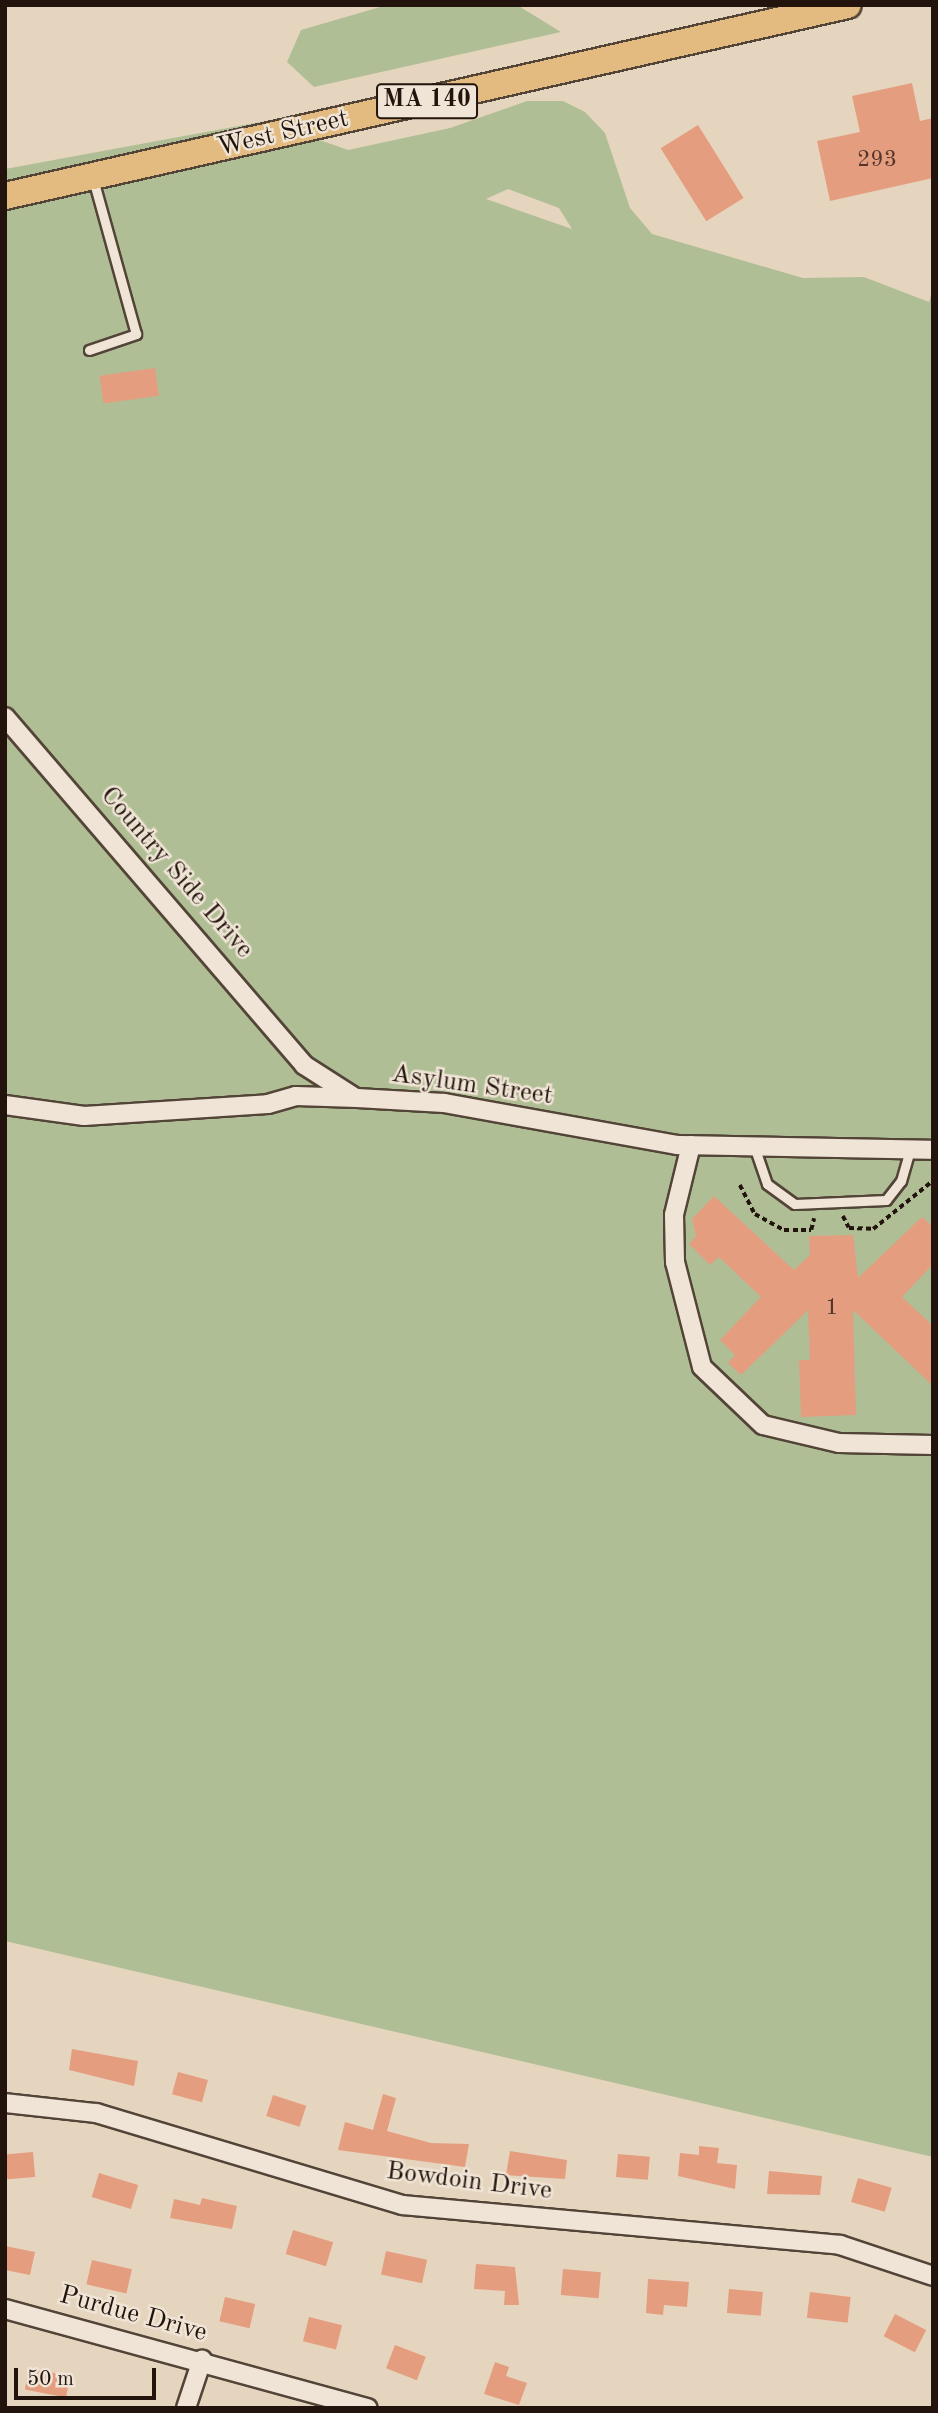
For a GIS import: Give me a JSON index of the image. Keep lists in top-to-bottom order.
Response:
{
  "streets": {
    "main road": ["MA 140", "West Street"],
    "street": [
      "Country Side Drive",
      "Asylum Street",
      "Bowdoin Drive",
      "Purdue Drive"
    ]
  },
  "crossings": [
    ["Country Side Drive", "Asylum Street"]
  ],
  "house_numbers": ["293", "1"],
  "scale_bar": "50 m"
}
